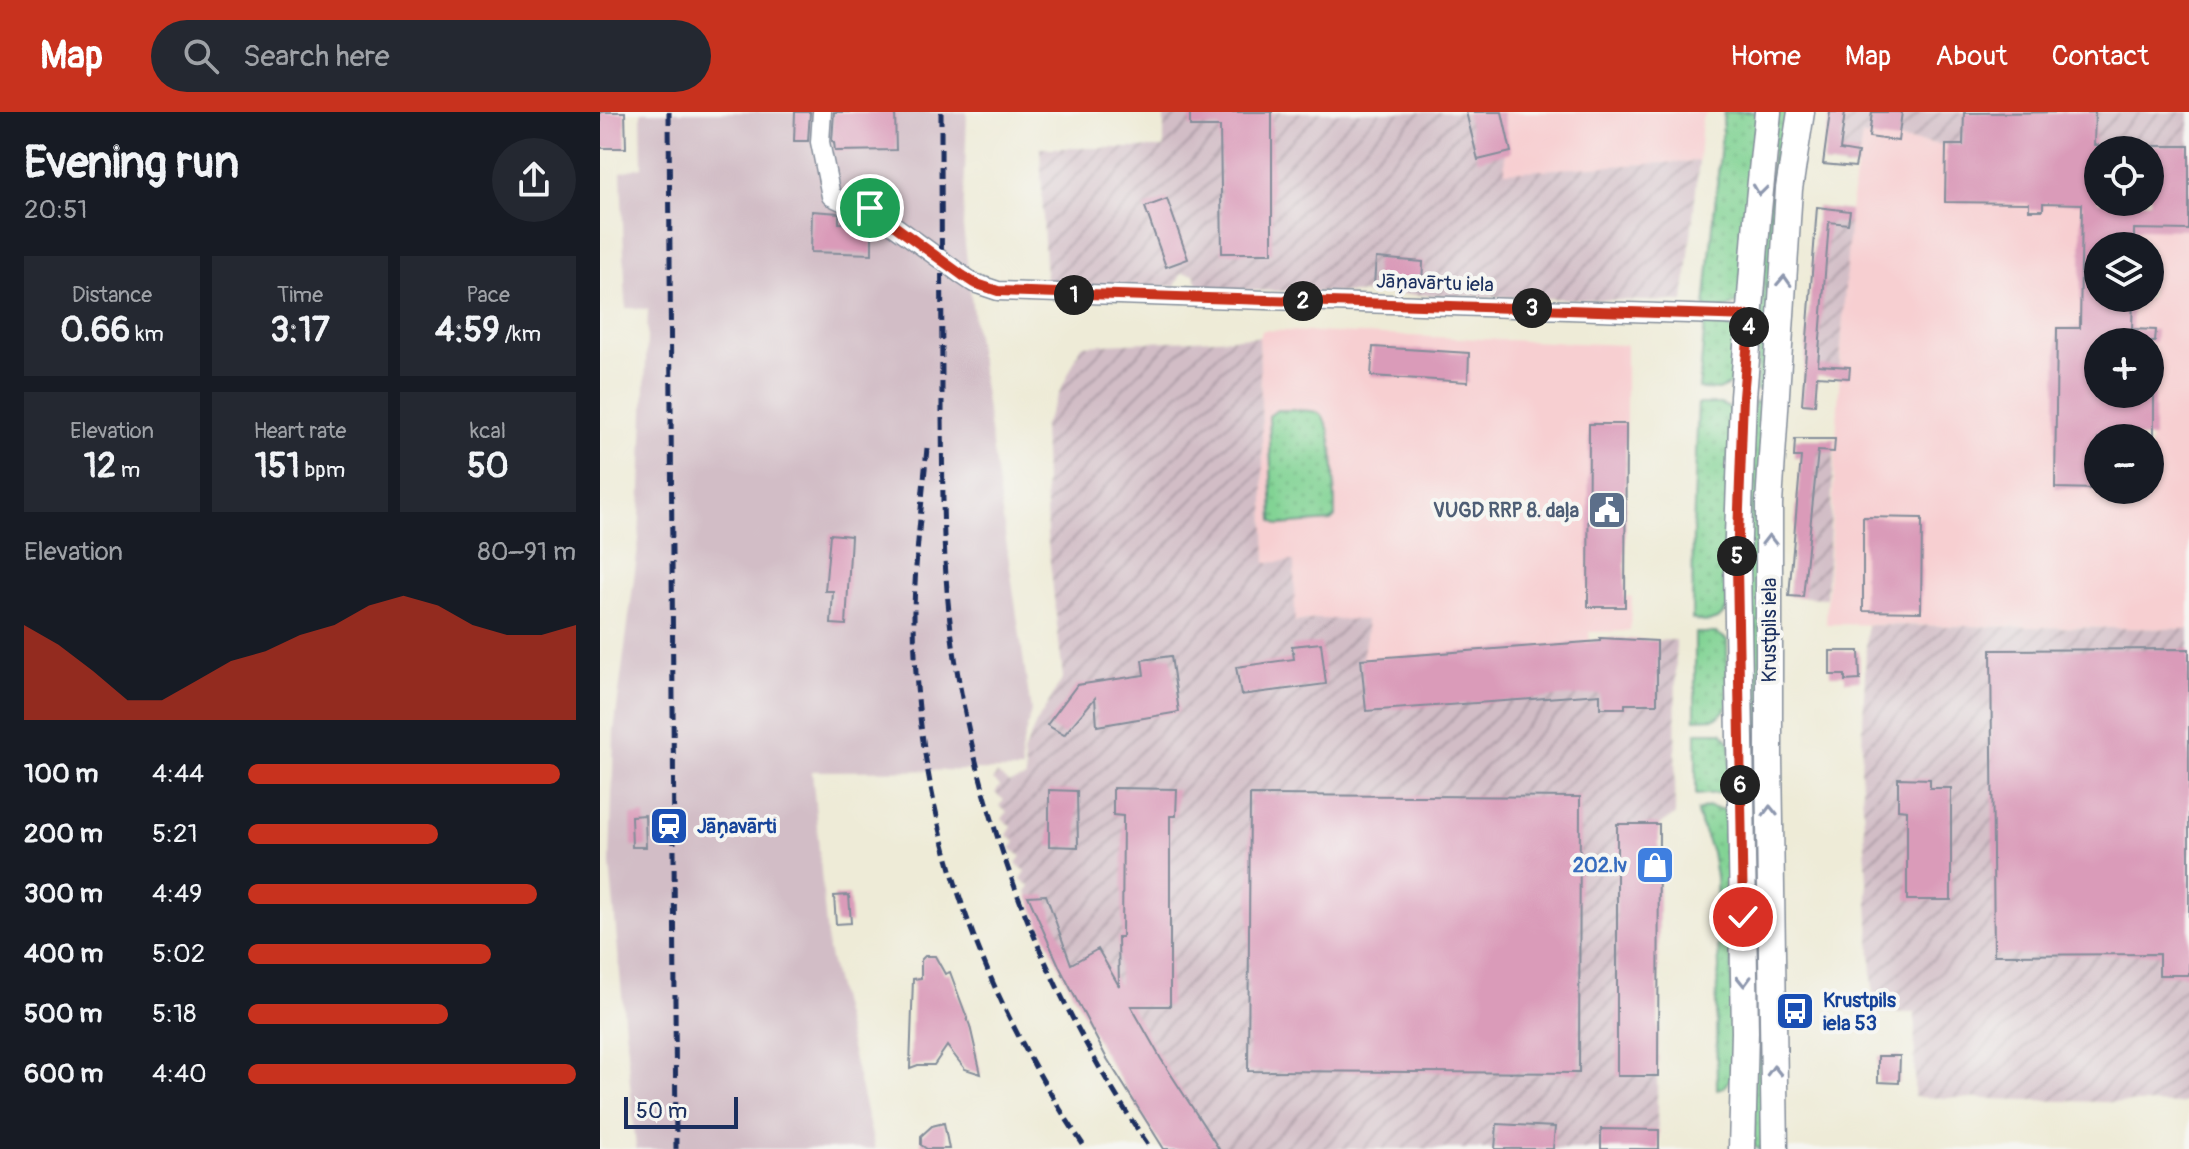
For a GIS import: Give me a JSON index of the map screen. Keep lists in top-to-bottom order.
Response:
{
  "streets": {
    "main road": ["Krustpils iela"],
    "street": ["Jāņavārtu iela"]
  },
  "crossings": [
    ["Jāņavārtu iela", "Krustpils iela"]
  ],
  "places": {
    "public building": ["VUGD RRP 8. daļa"],
    "station": ["Jāņavārti"],
    "shop": ["202.lv"],
    "bus stop": ["Krustpils iela 53"]
  },
  "scale_bar": "50 m",
  "page": {
    "header": "Map",
    "search": "Search here",
    "nav": [
      "Home",
      "Map",
      "About",
      "Contact"
    ],
    "heading": ["Evening run", "20:51"],
    "map_buttons": ["+", "−"],
    "stats": [
      ["Distance", "0.66 km"],
      ["Time", "3:17"],
      ["Pace", "4:59 /km"],
      ["Elevation", "12 m"],
      ["Heart rate", "151 bpm"],
      ["kcal", "50"]
    ],
    "pins": [
      "1",
      "2",
      "3",
      "4",
      "5",
      "6"
    ],
    "chart": ["Elevation", "80–91 m"],
    "list": [
      {
        "name": "100 m",
        "note": "4:44"
      },
      {
        "name": "200 m",
        "note": "5:21"
      },
      {
        "name": "300 m",
        "note": "4:49"
      },
      {
        "name": "400 m",
        "note": "5:02"
      },
      {
        "name": "500 m",
        "note": "5:18"
      },
      {
        "name": "600 m",
        "note": "4:40"
      }
    ],
    "scale": "50 m"
  }
}
